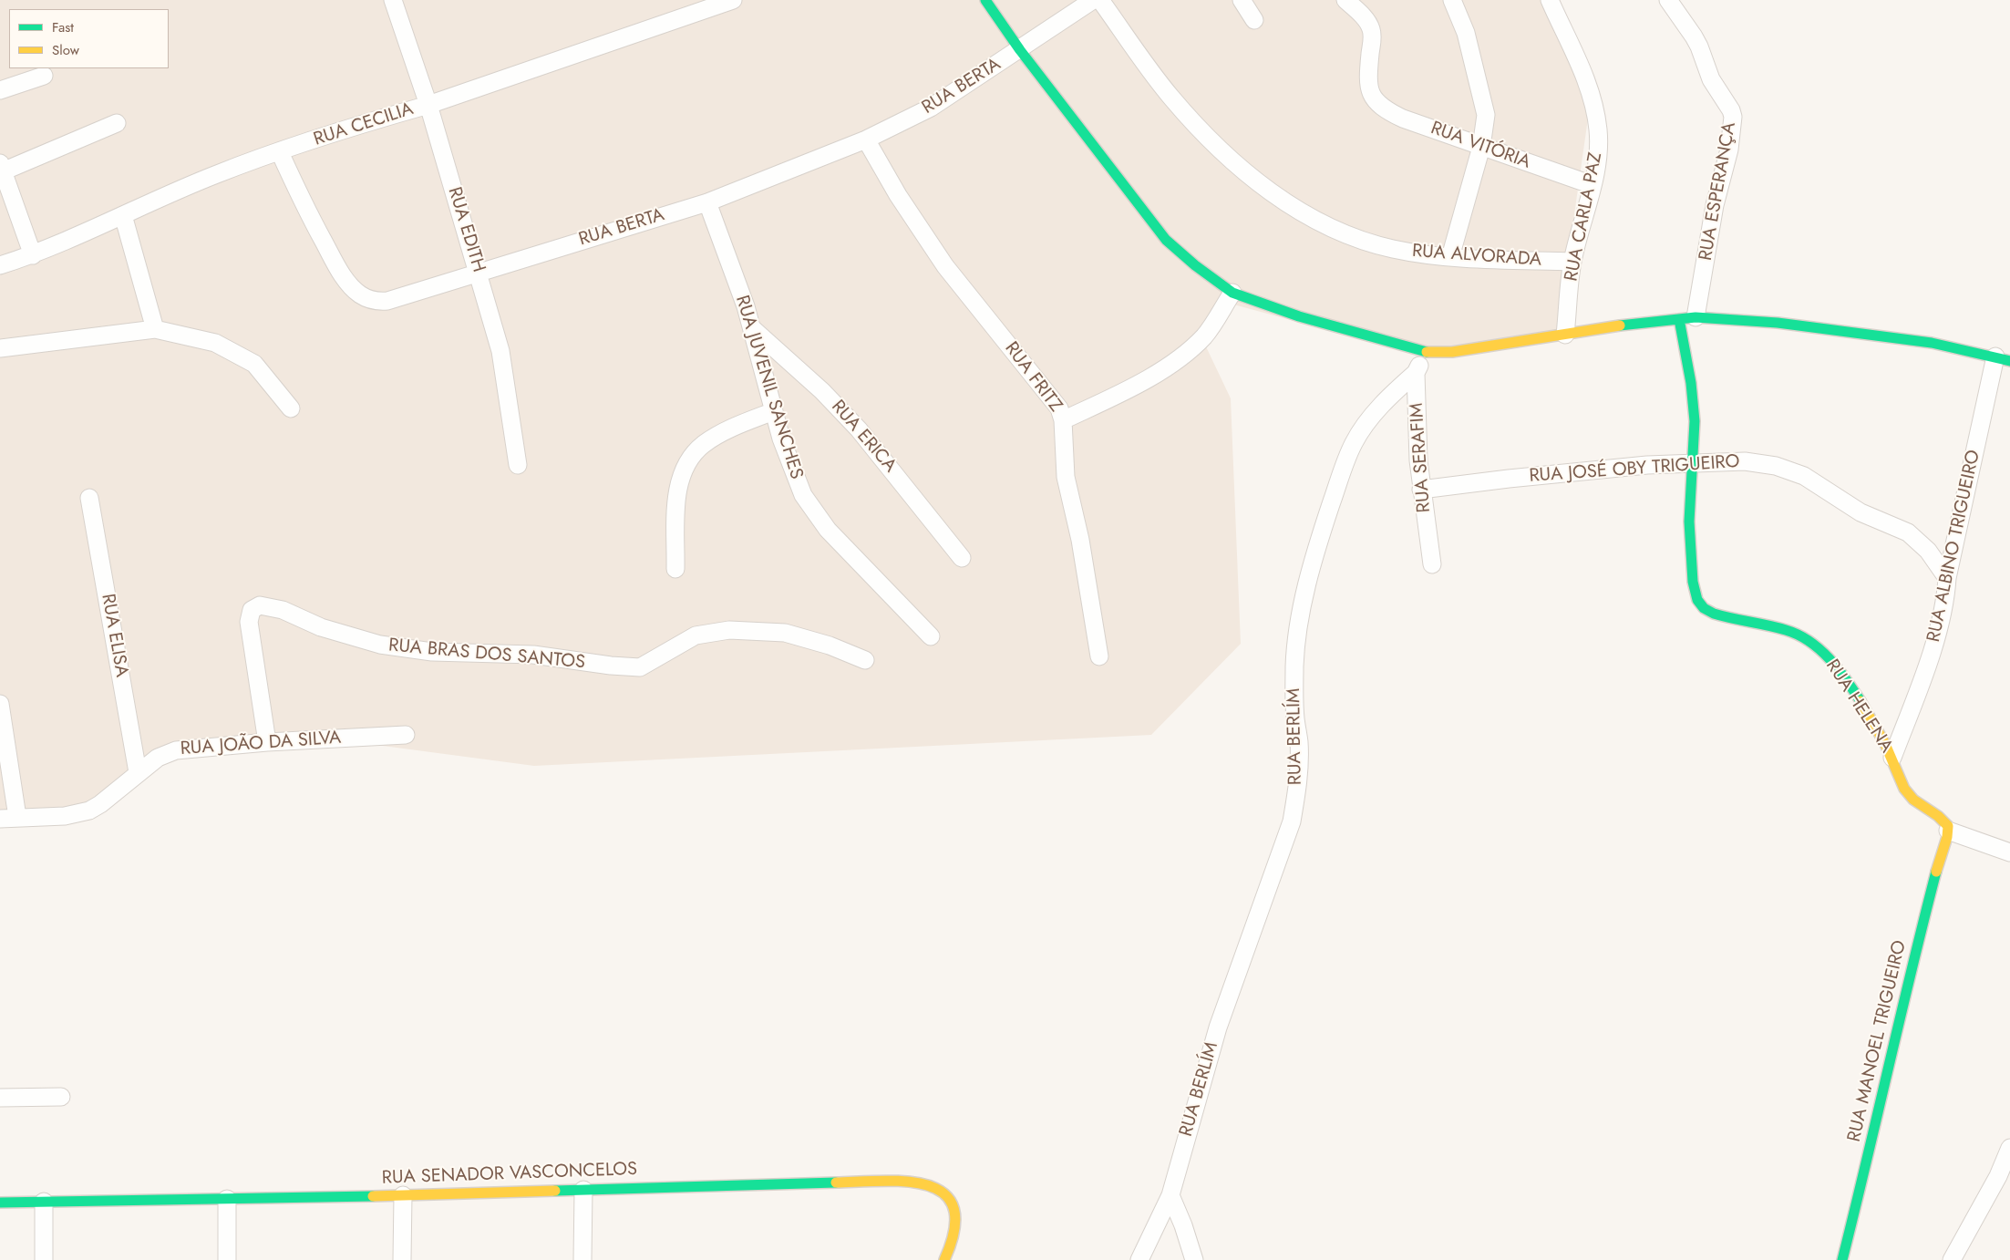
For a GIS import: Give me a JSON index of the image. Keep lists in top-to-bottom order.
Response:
{
  "streets": {
    "street": [
      "RUA BERTA",
      "RUA CECILIA",
      "RUA VITÓRIA",
      "RUA ESPERANÇA",
      "RUA CARLA PAZ",
      "RUA EDITH",
      "RUA ALVORADA",
      "RUA FRITZ",
      "RUA JUVENIL SANCHES",
      "RUA ERICA",
      "RUA SERAFIM",
      "RUA JOSÉ OBY TRIGUEIRO",
      "RUA ALBINO TRIGUEIRO",
      "RUA ELISA",
      "RUA BRAS DOS SANTOS",
      "RUA HELENA",
      "RUA BERLÍM",
      "RUA JOÃO DA SILVA",
      "RUA MANOEL TRIGUEIRO",
      "RUA SENADOR VASCONCELOS"
    ]
  },
  "crossings": [
    ["RUA BERTA", "RUA CECILIA"],
    ["RUA BERTA", "RUA EDITH"],
    ["RUA BERTA", "RUA FRITZ"],
    ["RUA BERTA", "RUA JUVENIL SANCHES"],
    ["RUA CECILIA", "RUA EDITH"],
    ["RUA VITÓRIA", "RUA CARLA PAZ"],
    ["RUA CARLA PAZ", "RUA ALVORADA"],
    ["RUA JUVENIL SANCHES", "RUA ERICA"],
    ["RUA SERAFIM", "RUA JOSÉ OBY TRIGUEIRO"],
    ["RUA SERAFIM", "RUA BERLÍM"],
    ["RUA JOSÉ OBY TRIGUEIRO", "RUA ALBINO TRIGUEIRO"],
    ["RUA JOSÉ OBY TRIGUEIRO", "RUA HELENA"],
    ["RUA ALBINO TRIGUEIRO", "RUA HELENA"],
    ["RUA ELISA", "RUA JOÃO DA SILVA"],
    ["RUA BRAS DOS SANTOS", "RUA JOÃO DA SILVA"],
    ["RUA HELENA", "RUA MANOEL TRIGUEIRO"]
  ],
  "legend": ["Fast", "Slow"]
}
